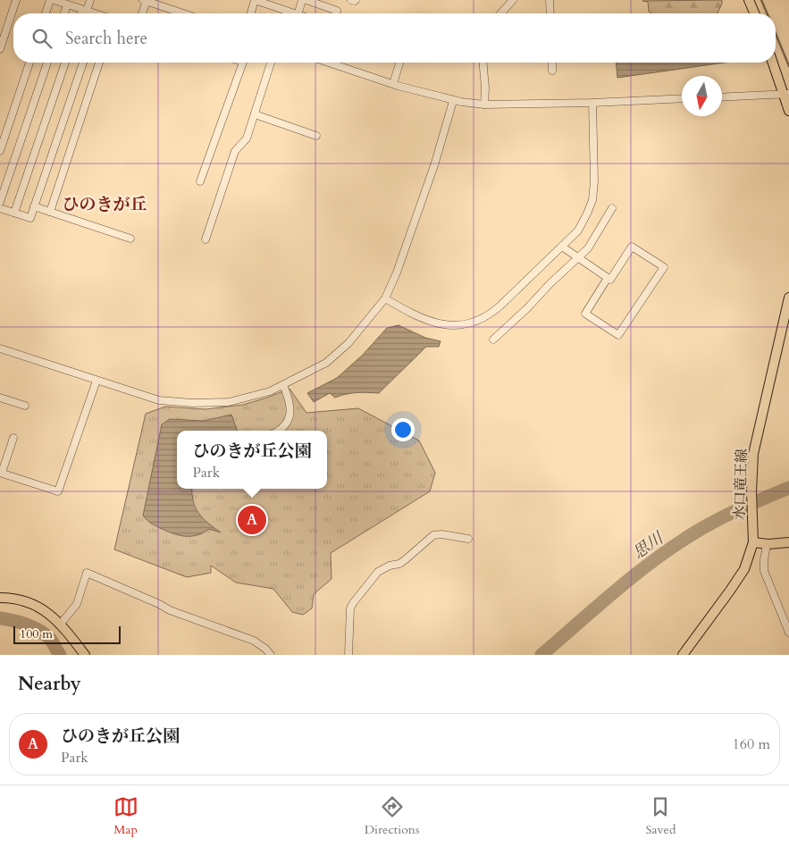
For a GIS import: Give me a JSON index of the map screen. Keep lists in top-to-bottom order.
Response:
{
  "streets": {
    "main road": ["水口竜王線"]
  },
  "districts": ["ひのきが丘"],
  "water": ["思川"],
  "scale_bar": "100 m",
  "north": "bottom",
  "page": {
    "search": "Search here",
    "popup": ["ひのきが丘公園", "Park"],
    "pins": "A",
    "scale": "100 m",
    "heading": "Nearby",
    "list": [
      {
        "mark": "A",
        "name": "ひのきが丘公園",
        "note": "Park",
        "value": "160 m"
      }
    ],
    "nav": ["Map", "Directions", "Saved"]
  }
}
